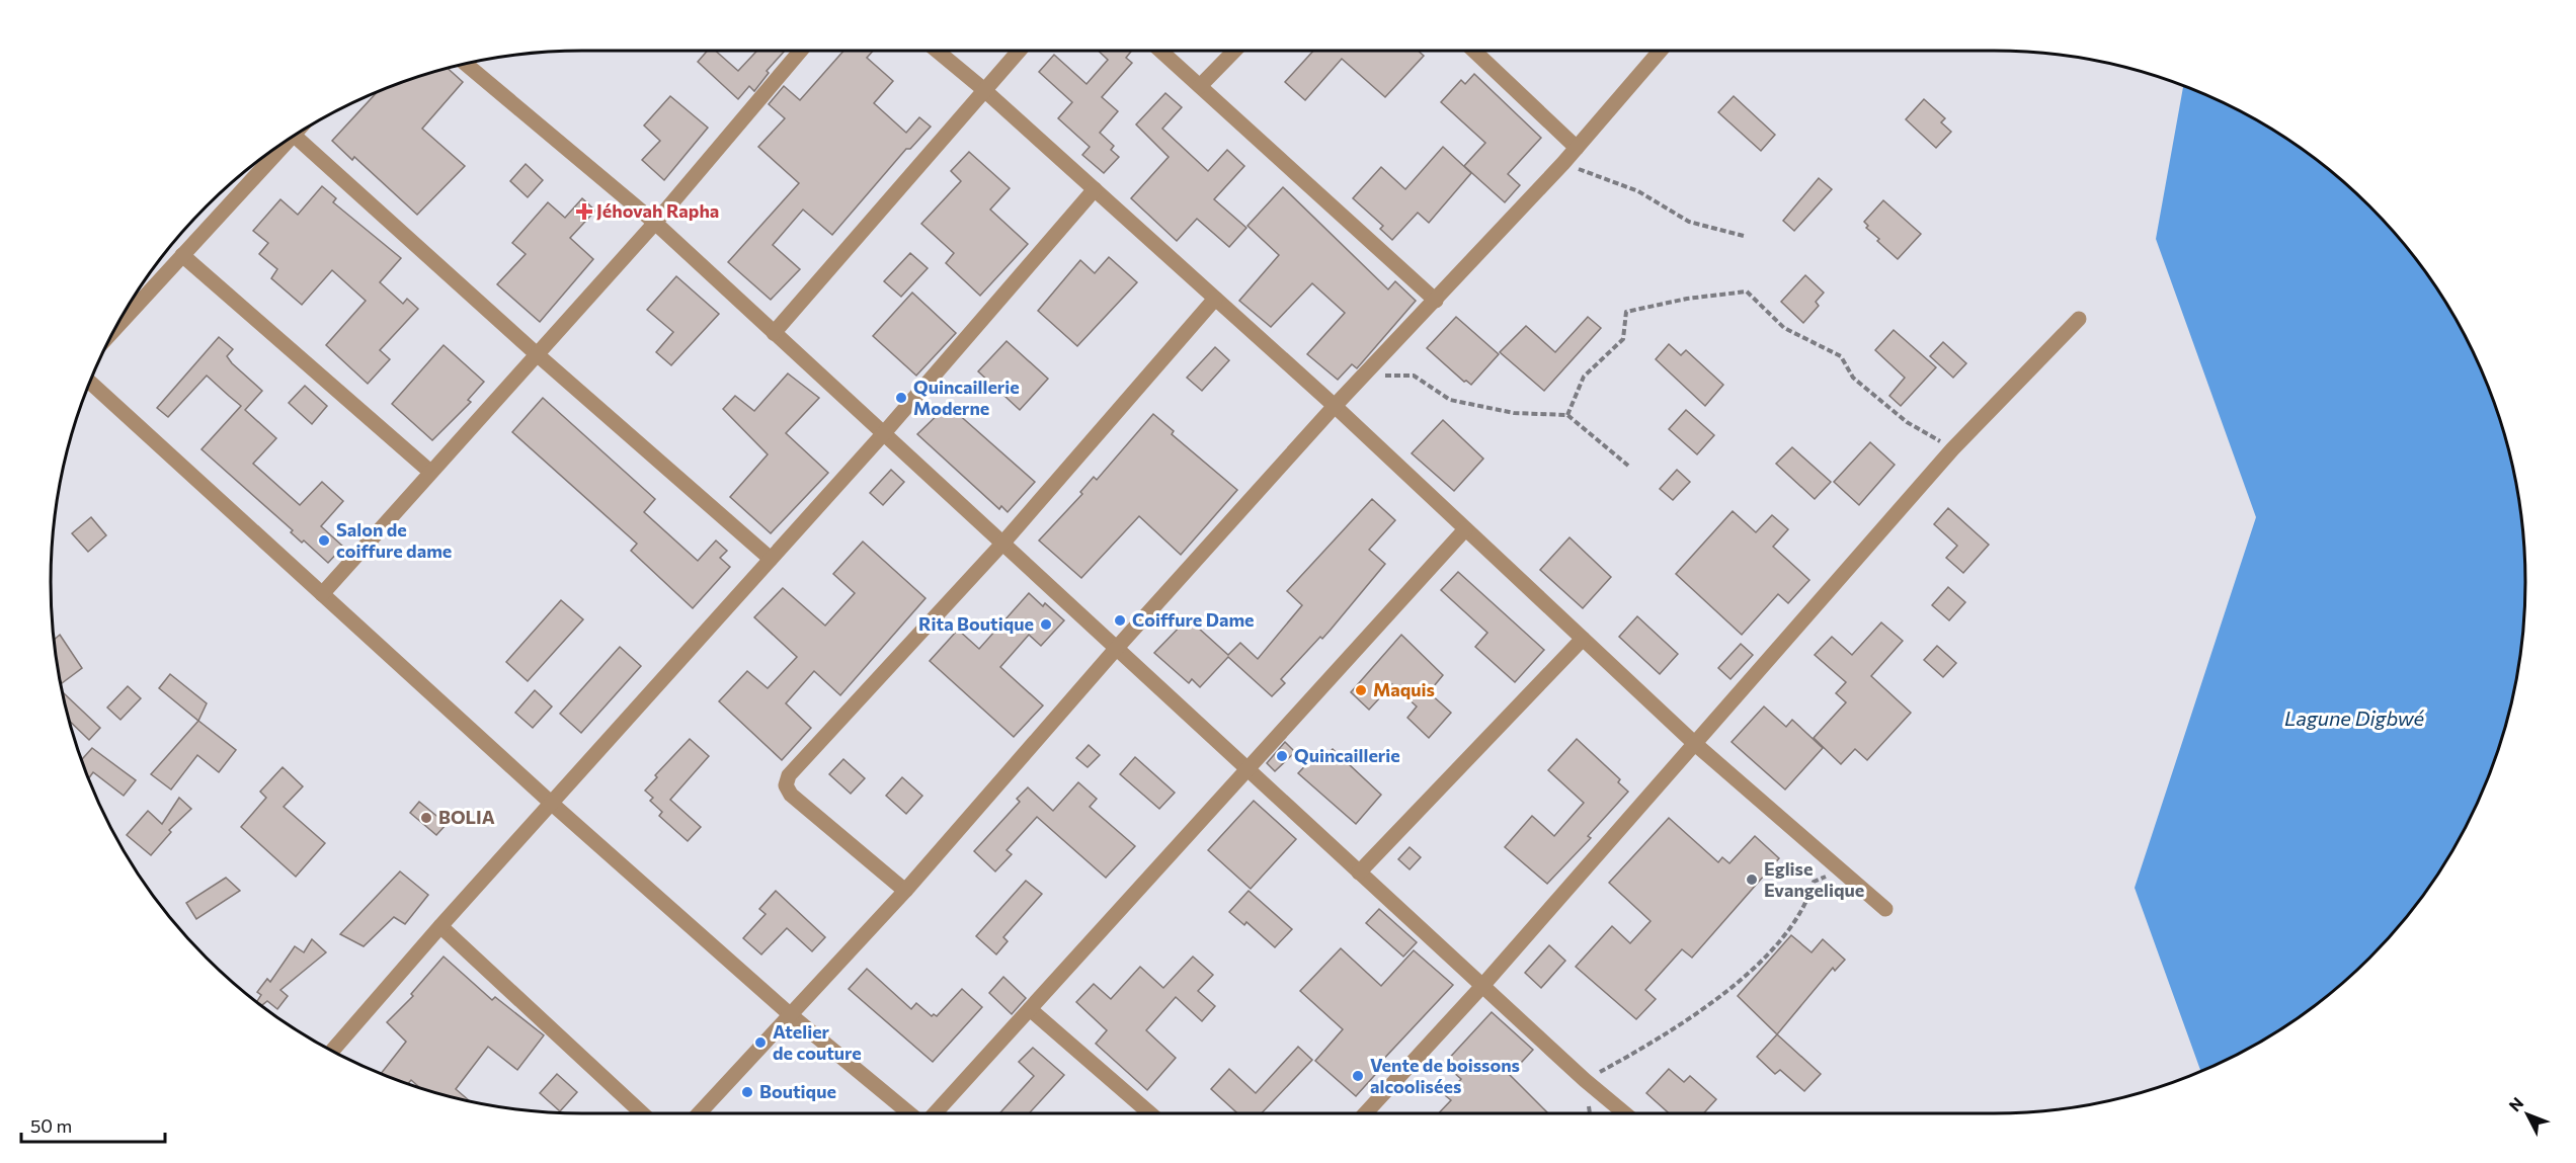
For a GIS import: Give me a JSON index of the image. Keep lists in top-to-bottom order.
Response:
{
  "water": ["Lagune Digbwé"],
  "places": {
    "health": ["Jéhovah Rapha"],
    "other": [
      "Quincaillerie Moderne",
      "Salon de coiffure dame",
      "Coiffure Dame",
      "Rita Boutique",
      "Maquis",
      "Quincaillerie",
      "BOLIA",
      "Eglise Evangelique",
      "Atelier de couture",
      "Vente de boissons alcoolisées",
      "Boutique"
    ]
  },
  "scale_bar": "50 m",
  "north": "top left"
}
